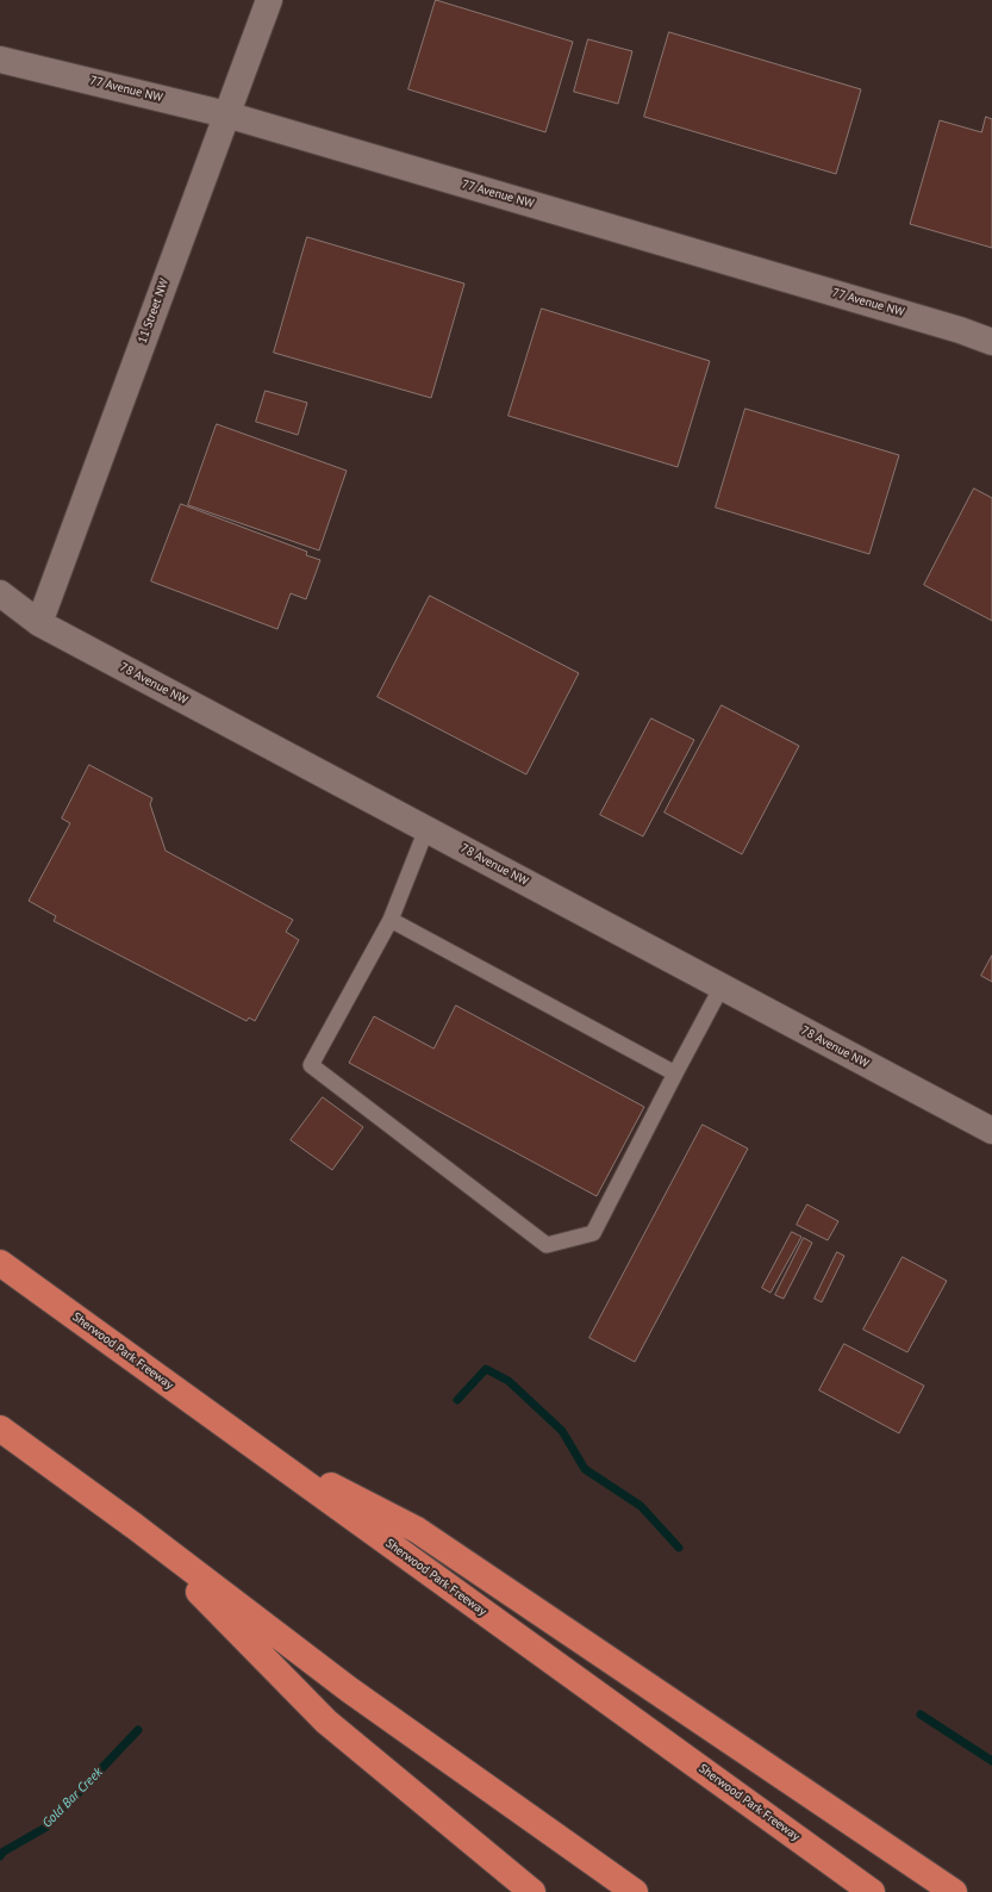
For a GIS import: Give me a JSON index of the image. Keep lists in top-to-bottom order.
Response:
{
  "streets": {
    "highway": ["Sherwood Park Freeway"],
    "street": ["77 Avenue NW", "11 Street NW", "78 Avenue NW"]
  },
  "crossings": [
    ["77 Avenue NW", "11 Street NW"],
    ["11 Street NW", "78 Avenue NW"]
  ],
  "water": ["Gold Bar Creek"]
}
